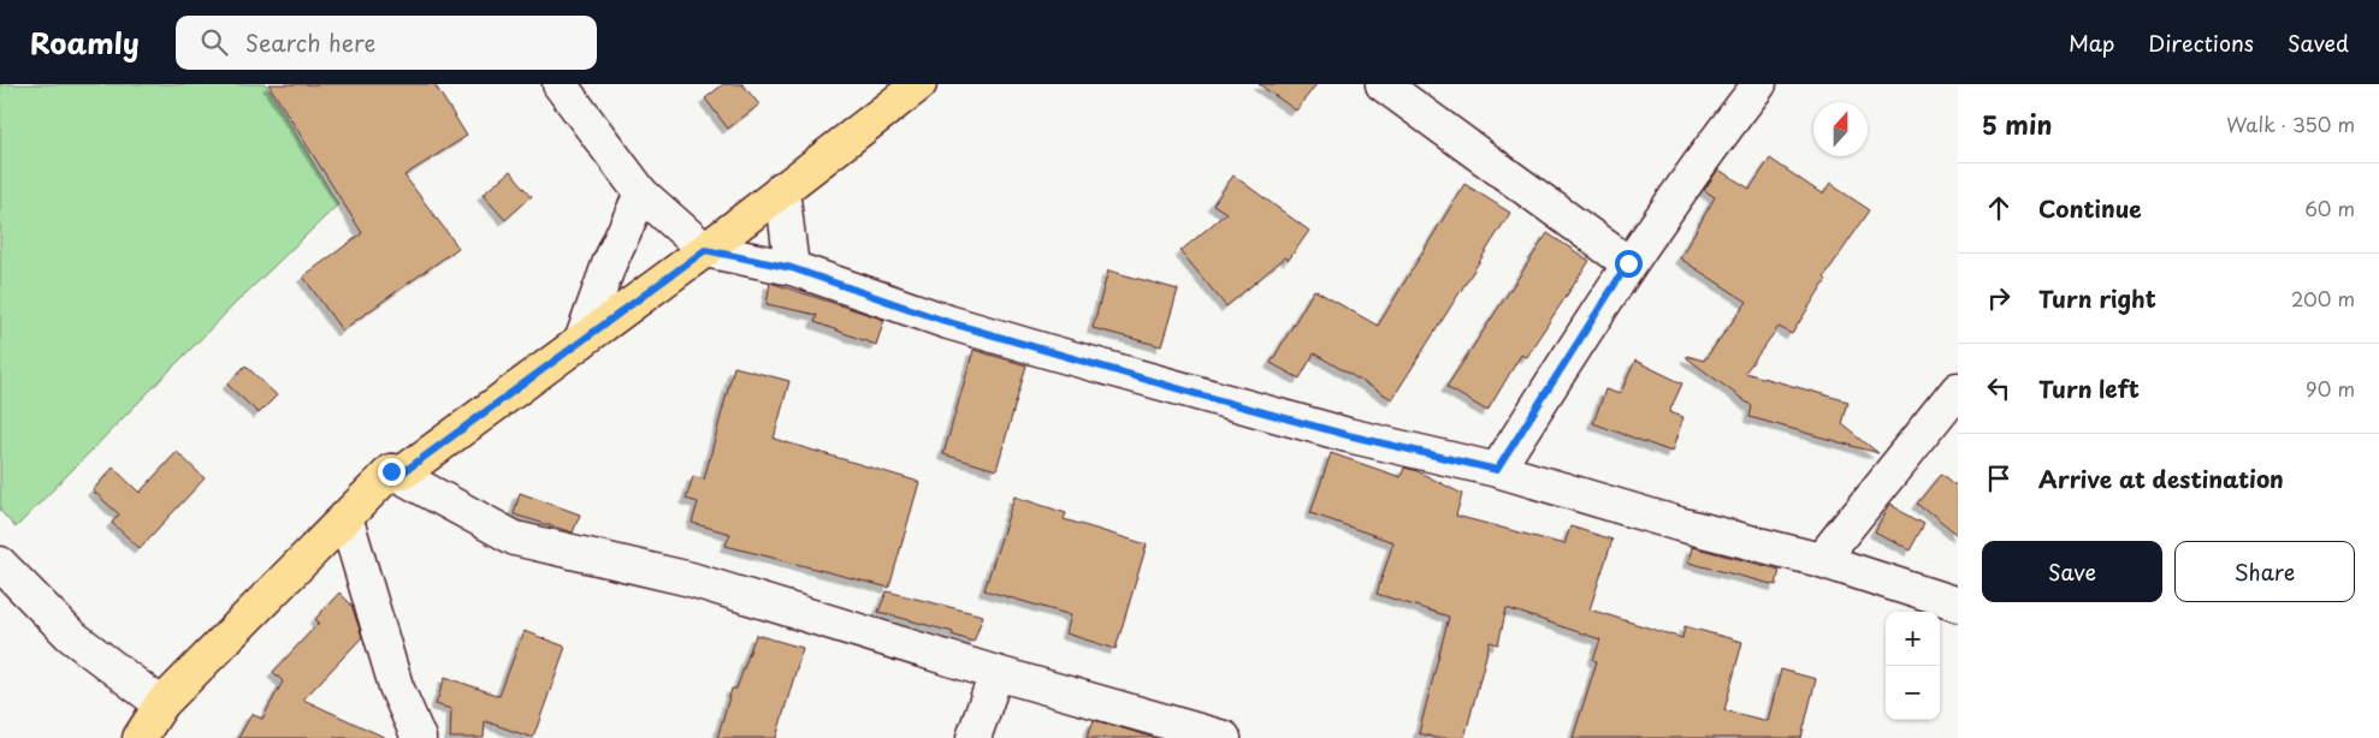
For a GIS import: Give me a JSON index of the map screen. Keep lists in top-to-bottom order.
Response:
{
  "north": "top",
  "page": {
    "header": "Roamly",
    "search": "Search here",
    "nav": ["Map", "Directions", "Saved"],
    "heading": ["5 min", "Walk · 350 m"],
    "list": [
      ["Continue", "60 m"],
      ["Turn right", "200 m"],
      ["Turn left", "90 m"],
      "Arrive at destination"
    ],
    "buttons": ["Save", "Share"],
    "map_buttons": ["+", "−"]
  }
}
